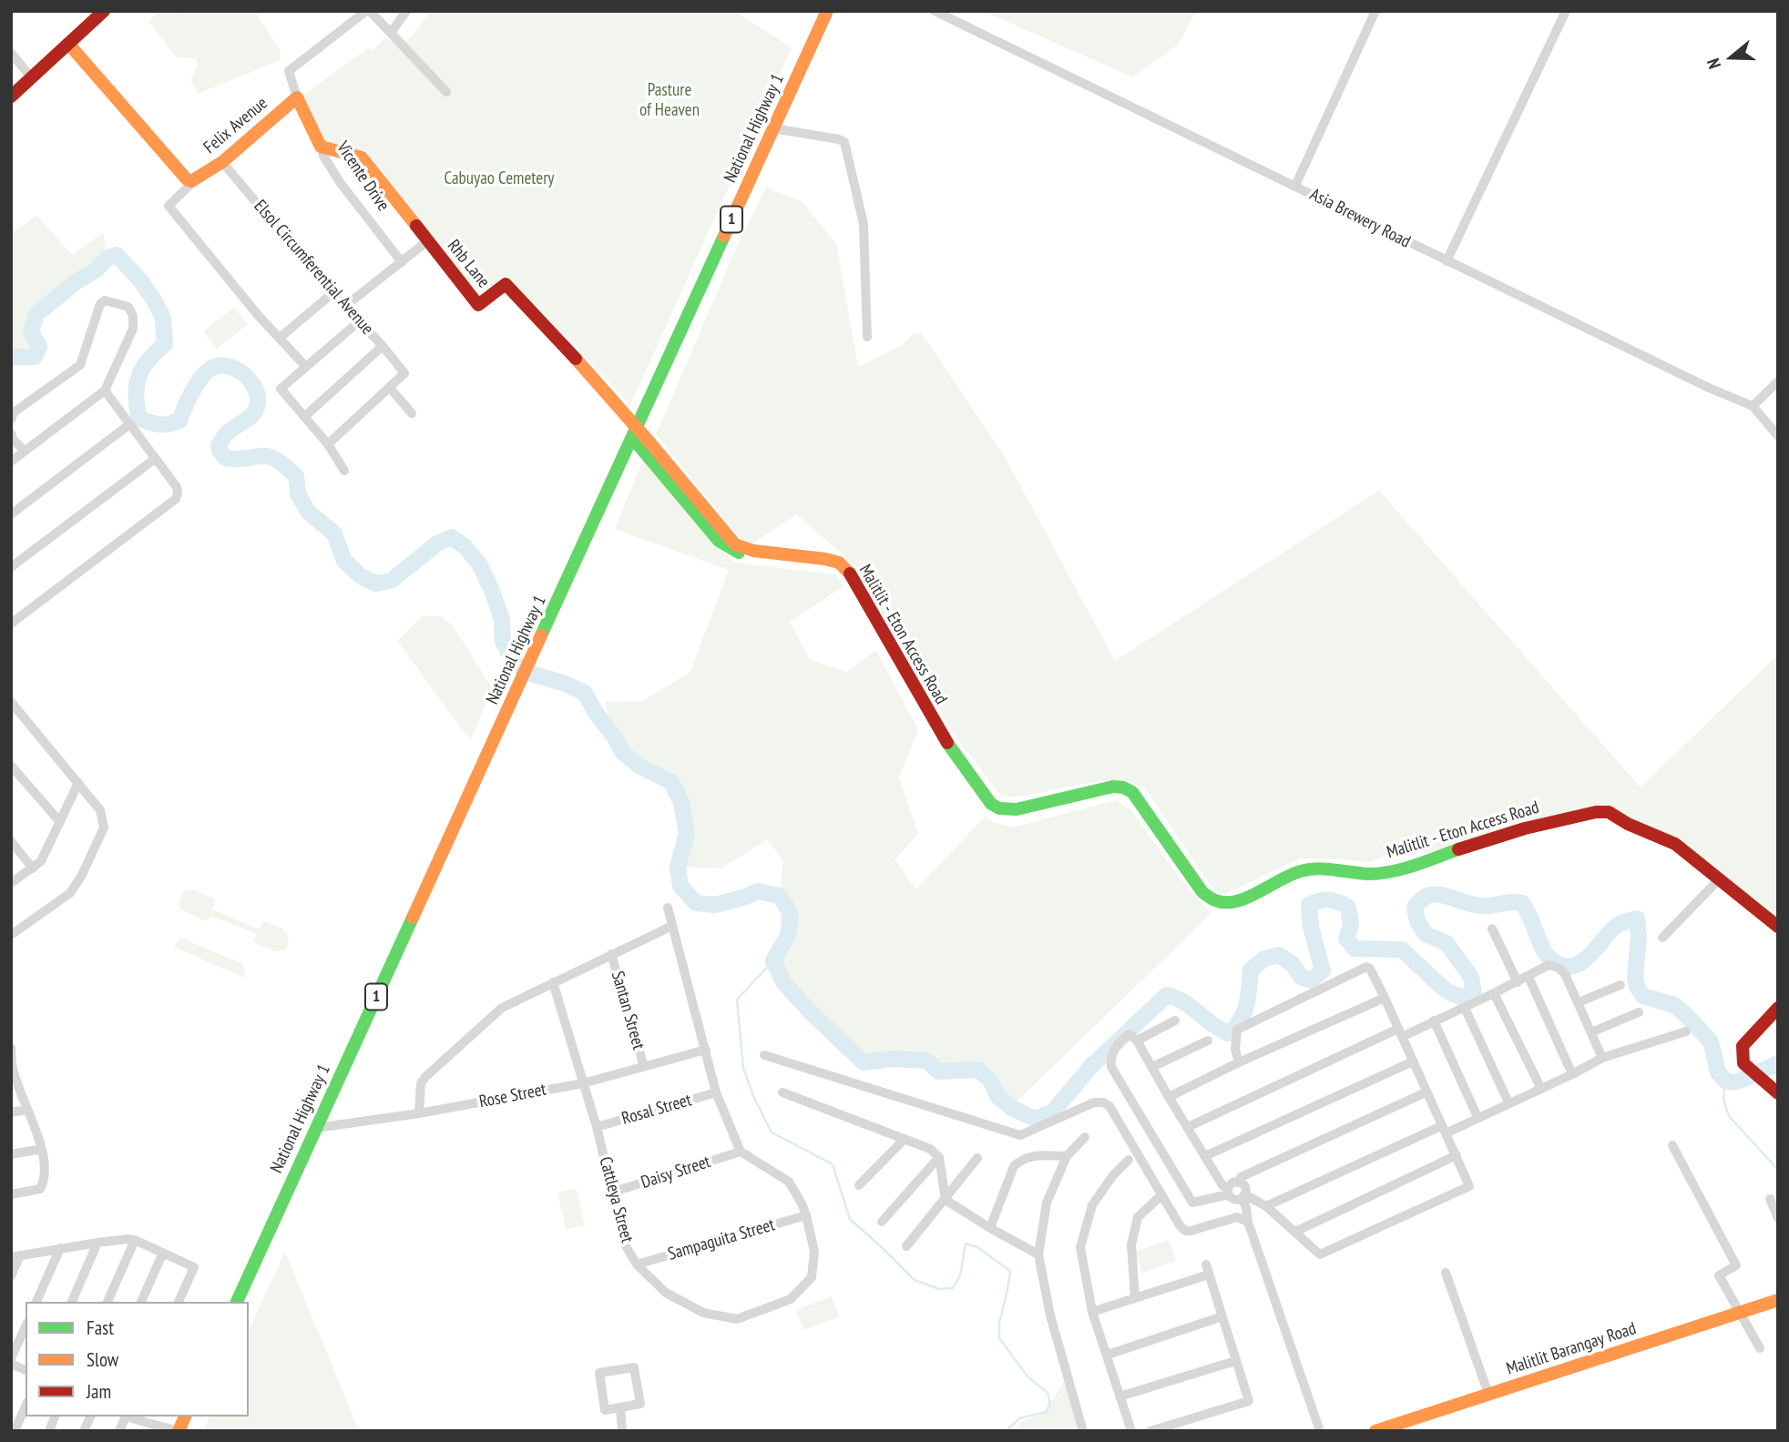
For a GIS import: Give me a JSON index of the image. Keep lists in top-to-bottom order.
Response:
{
  "streets": {
    "main road": [
      "Felix Avenue",
      "National Highway 1",
      "Vicente Drive",
      "1",
      "Rhb Lane",
      "Malitlit - Eton Access Road",
      "Malitlit Barangay Road"
    ],
    "street": [
      "Asia Brewery Road",
      "Elsol Circumferential Avenue",
      "Santan Street",
      "Rose Street",
      "Rosal Street",
      "Daisy Street",
      "Cattleya Street",
      "Sampaguita Street"
    ]
  },
  "crossings": [
    ["Felix Avenue", "Vicente Drive"],
    ["Felix Avenue", "Elsol Circumferential Avenue"],
    ["National Highway 1", "Rhb Lane"],
    ["National Highway 1", "Malitlit - Eton Access Road"],
    ["National Highway 1", "Rose Street"],
    ["Vicente Drive", "Rhb Lane"],
    ["Rhb Lane", "Malitlit - Eton Access Road"],
    ["Santan Street", "Rose Street"],
    ["Rose Street", "Cattleya Street"],
    ["Rosal Street", "Cattleya Street"],
    ["Daisy Street", "Cattleya Street"],
    ["Cattleya Street", "Sampaguita Street"]
  ],
  "parks": ["Pasture of Heaven", "Cabuyao Cemetery"],
  "legend": ["Fast", "Slow", "Jam"],
  "north": "left"
}
